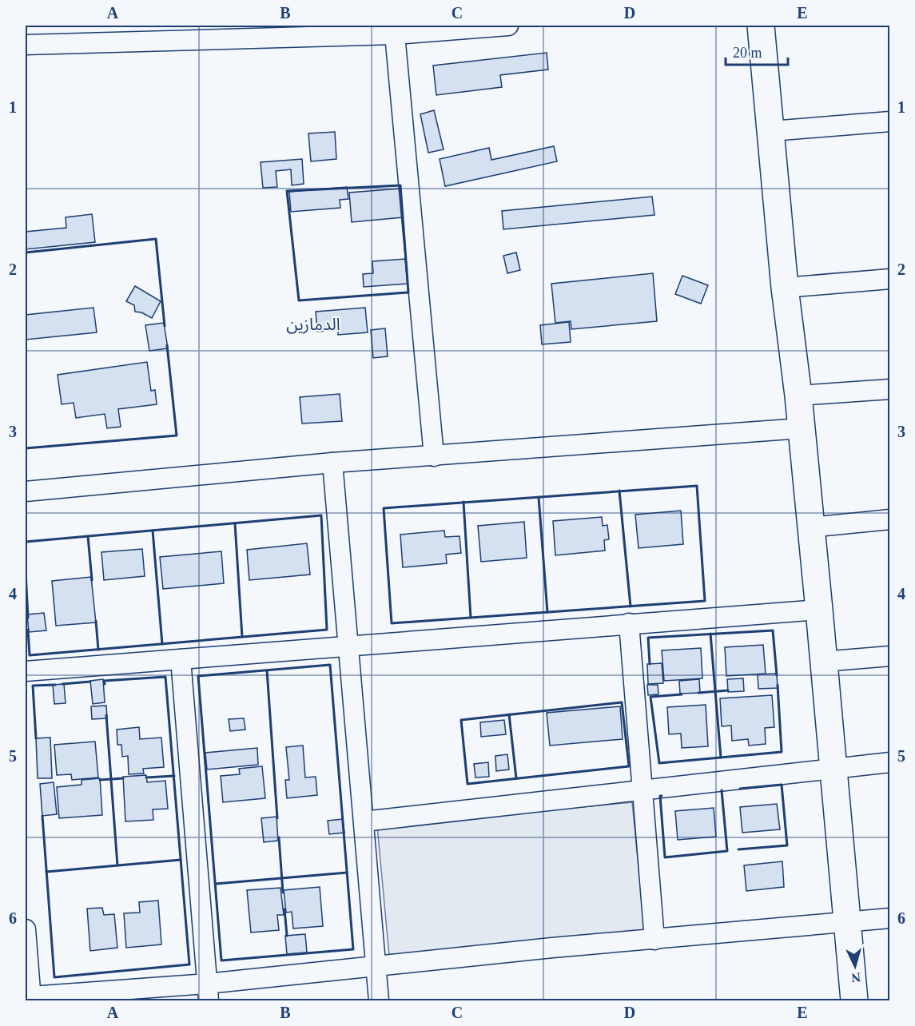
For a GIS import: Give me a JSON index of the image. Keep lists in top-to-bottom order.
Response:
{
  "districts": ["الدمازين"],
  "scale_bar": "20 m",
  "north": "bottom",
  "grid": {
    "columns": [
      "A",
      "B",
      "C",
      "D",
      "E"
    ],
    "rows": [
      "1",
      "2",
      "3",
      "4",
      "5",
      "6"
    ]
  }
}
